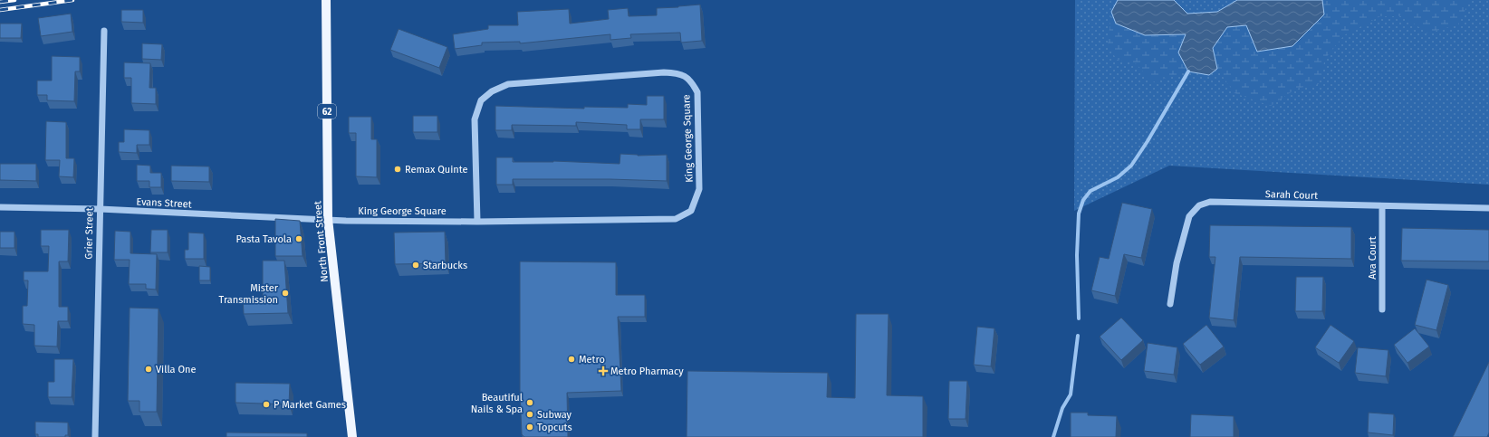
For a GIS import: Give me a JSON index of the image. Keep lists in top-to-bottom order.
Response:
{
  "streets": {
    "main road": ["62", "North Front Street"],
    "street": [
      "King George Square",
      "Sarah Court",
      "Evans Street",
      "Grier Street",
      "Ava Court"
    ]
  },
  "crossings": [
    ["King George Square", "Evans Street"],
    ["King George Square", "North Front Street"],
    ["Sarah Court", "Ava Court"],
    ["Evans Street", "Grier Street"],
    ["Evans Street", "North Front Street"]
  ],
  "places": {
    "other": [
      "Remax Quinte",
      "Pasta Tavola",
      "Starbucks",
      "Mister Transmission",
      "Metro",
      "Villa One",
      "Beautiful Nails & Spa",
      "P Market Games",
      "Subway",
      "Topcuts"
    ],
    "health": ["Metro Pharmacy"]
  }
}
